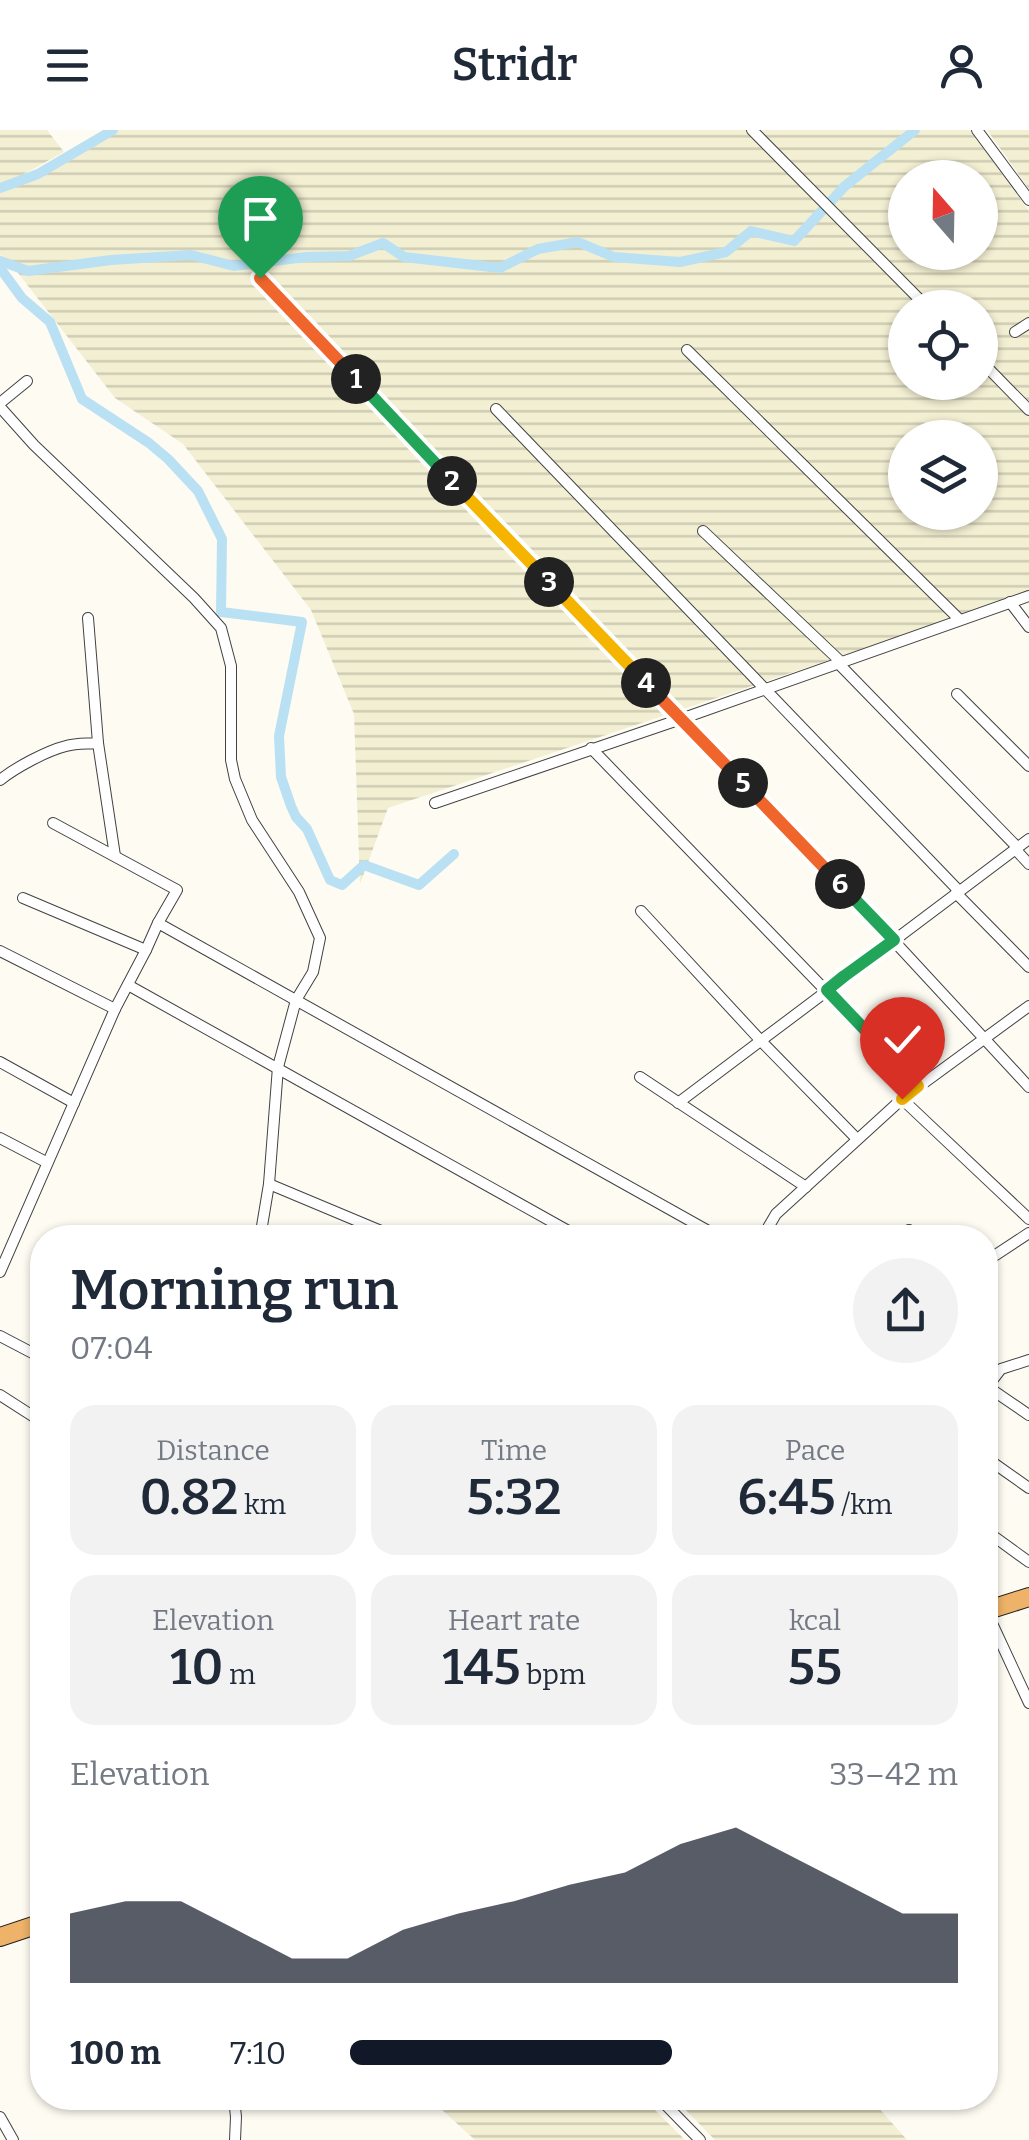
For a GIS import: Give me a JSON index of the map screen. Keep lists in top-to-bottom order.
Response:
{
  "north": "top",
  "page": {
    "header": "Stridr",
    "pins": [
      "1",
      "2",
      "3",
      "4",
      "5",
      "6"
    ],
    "heading": ["Morning run", "07:04"],
    "stats": [
      ["Distance", "0.82 km"],
      ["Time", "5:32"],
      ["Pace", "6:45 /km"],
      ["Elevation", "10 m"],
      ["Heart rate", "145 bpm"],
      ["kcal", "55"]
    ],
    "chart": ["Elevation", "33–42 m"],
    "list": [
      {
        "name": "100 m",
        "note": "7:10"
      }
    ]
  }
}
